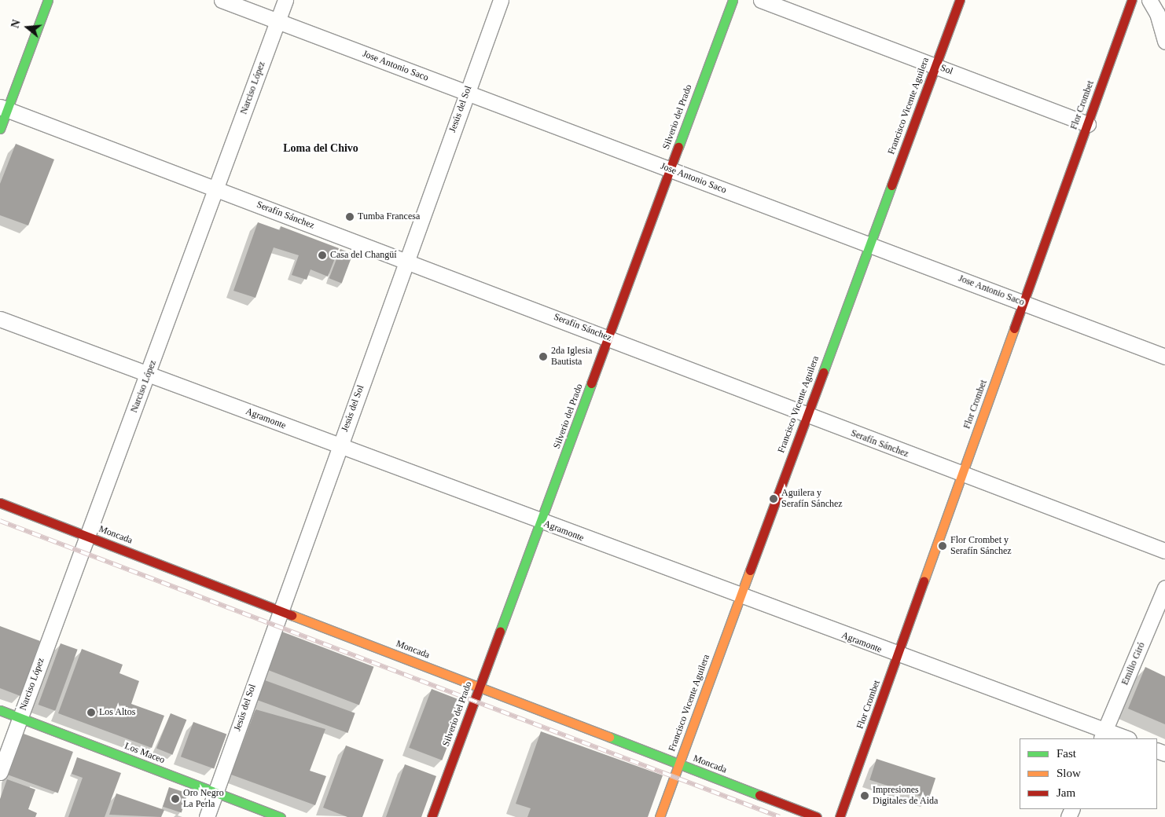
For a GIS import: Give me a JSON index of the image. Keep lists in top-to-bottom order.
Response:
{
  "streets": {
    "street": [
      "Jose Antonio Saco",
      "Sol",
      "Narciso López",
      "Flor Crombet",
      "Francisco Vicente Aguilera",
      "Jesús del Sol",
      "Silverio del Prado",
      "Serafín Sánchez",
      "Agramonte",
      "Moncada",
      "Emilio Giró",
      "Los Maceo"
    ]
  },
  "crossings": [
    ["Jose Antonio Saco", "Narciso López"],
    ["Jose Antonio Saco", "Flor Crombet"],
    ["Jose Antonio Saco", "Francisco Vicente Aguilera"],
    ["Jose Antonio Saco", "Jesús del Sol"],
    ["Jose Antonio Saco", "Silverio del Prado"],
    ["Sol", "Flor Crombet"],
    ["Sol", "Francisco Vicente Aguilera"],
    ["Narciso López", "Serafín Sánchez"],
    ["Narciso López", "Agramonte"],
    ["Narciso López", "Moncada"],
    ["Narciso López", "Los Maceo"],
    ["Flor Crombet", "Serafín Sánchez"],
    ["Flor Crombet", "Agramonte"],
    ["Francisco Vicente Aguilera", "Serafín Sánchez"],
    ["Francisco Vicente Aguilera", "Agramonte"],
    ["Francisco Vicente Aguilera", "Moncada"],
    ["Jesús del Sol", "Serafín Sánchez"],
    ["Jesús del Sol", "Agramonte"],
    ["Jesús del Sol", "Moncada"],
    ["Jesús del Sol", "Los Maceo"],
    ["Silverio del Prado", "Serafín Sánchez"],
    ["Silverio del Prado", "Agramonte"],
    ["Silverio del Prado", "Moncada"],
    ["Agramonte", "Emilio Giró"]
  ],
  "districts": ["Loma del Chivo"],
  "places": [
    "Tumba Francesa",
    "Casa del Changüí",
    "2da Iglesia Bautista",
    "Aguilera y Serafín Sánchez",
    "Flor Crombet y Serafín Sánchez",
    "Los Altos",
    "Impresiones Digitales de Aida",
    "Oro Negro La Perla"
  ],
  "legend": ["Fast", "Slow", "Jam"],
  "north": "left"
}
